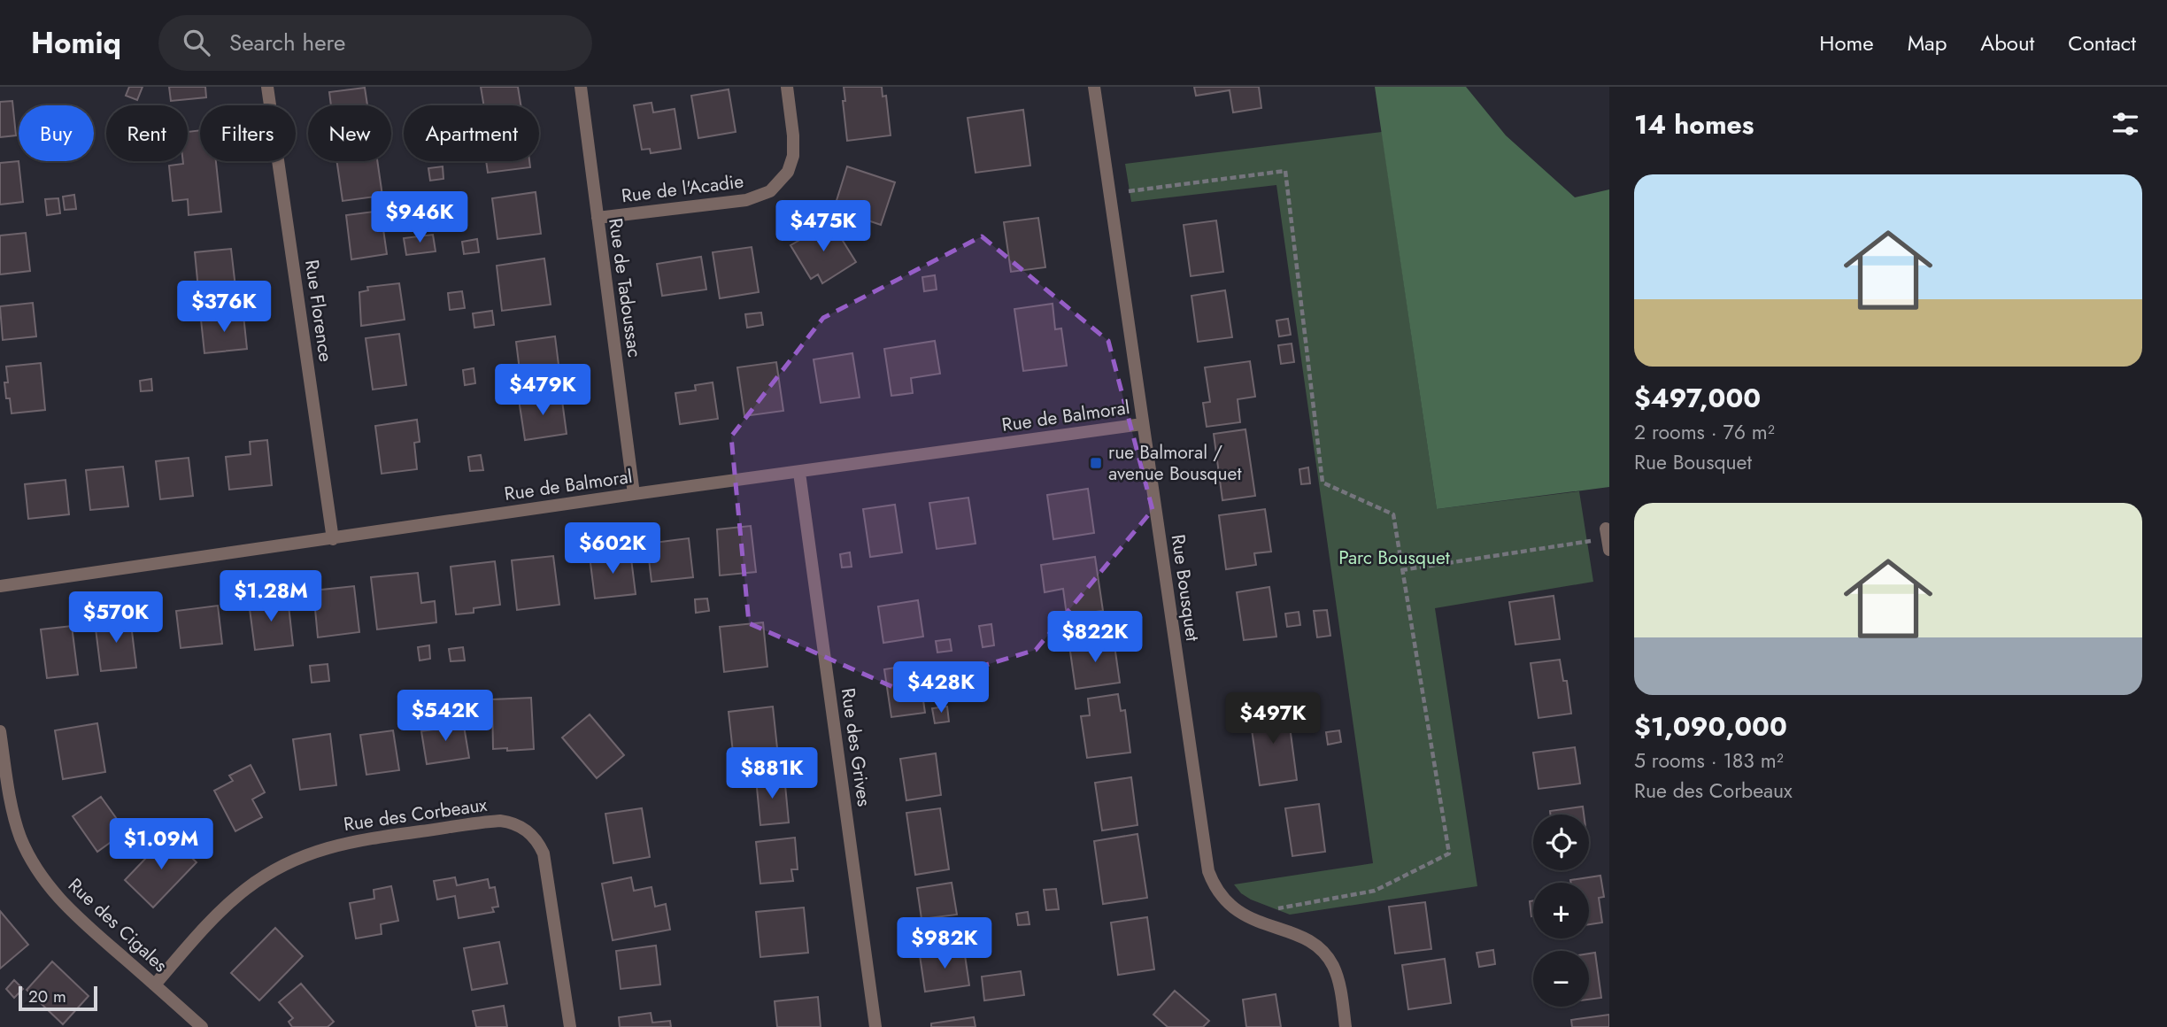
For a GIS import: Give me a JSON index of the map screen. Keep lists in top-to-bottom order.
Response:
{
  "streets": {
    "street": [
      "Rue de l'Acadie",
      "Rue de Tadoussac",
      "Rue Florence",
      "Rue de Balmoral",
      "Rue Bousquet",
      "Rue des Grives",
      "Rue des Corbeaux",
      "Rue des Cigales"
    ]
  },
  "crossings": [
    ["Rue de l'Acadie", "Rue de Tadoussac"],
    ["Rue de Tadoussac", "Rue de Balmoral"],
    ["Rue Florence", "Rue de Balmoral"],
    ["Rue de Balmoral", "Rue Bousquet"],
    ["Rue de Balmoral", "Rue des Grives"],
    ["Rue des Corbeaux", "Rue des Cigales"]
  ],
  "parks": ["Parc Bousquet"],
  "places": {
    "transit": ["rue Balmoral / avenue Bousquet"]
  },
  "scale_bar": "20 m",
  "page": {
    "header": "Homiq",
    "search": "Search here",
    "nav": [
      "Home",
      "Map",
      "About",
      "Contact"
    ],
    "heading": "14 homes",
    "chip": [
      "Buy",
      "Rent",
      "Filters",
      "New",
      "Apartment"
    ],
    "list": [
      {
        "name": "$497,000",
        "note": "2 rooms · 76 m² · Rue Bousquet"
      },
      {
        "name": "$1,090,000",
        "note": "5 rooms · 183 m² · Rue des Corbeaux"
      }
    ],
    "price": [
      "$946K",
      "$475K",
      "$376K",
      "$479K",
      "$602K",
      "$1.28M",
      "$570K",
      "$822K",
      "$428K",
      "$542K",
      "$497K",
      "$881K",
      "$1.09M",
      "$982K"
    ],
    "map_buttons": ["+", "−"],
    "scale": "20 m"
  }
}
